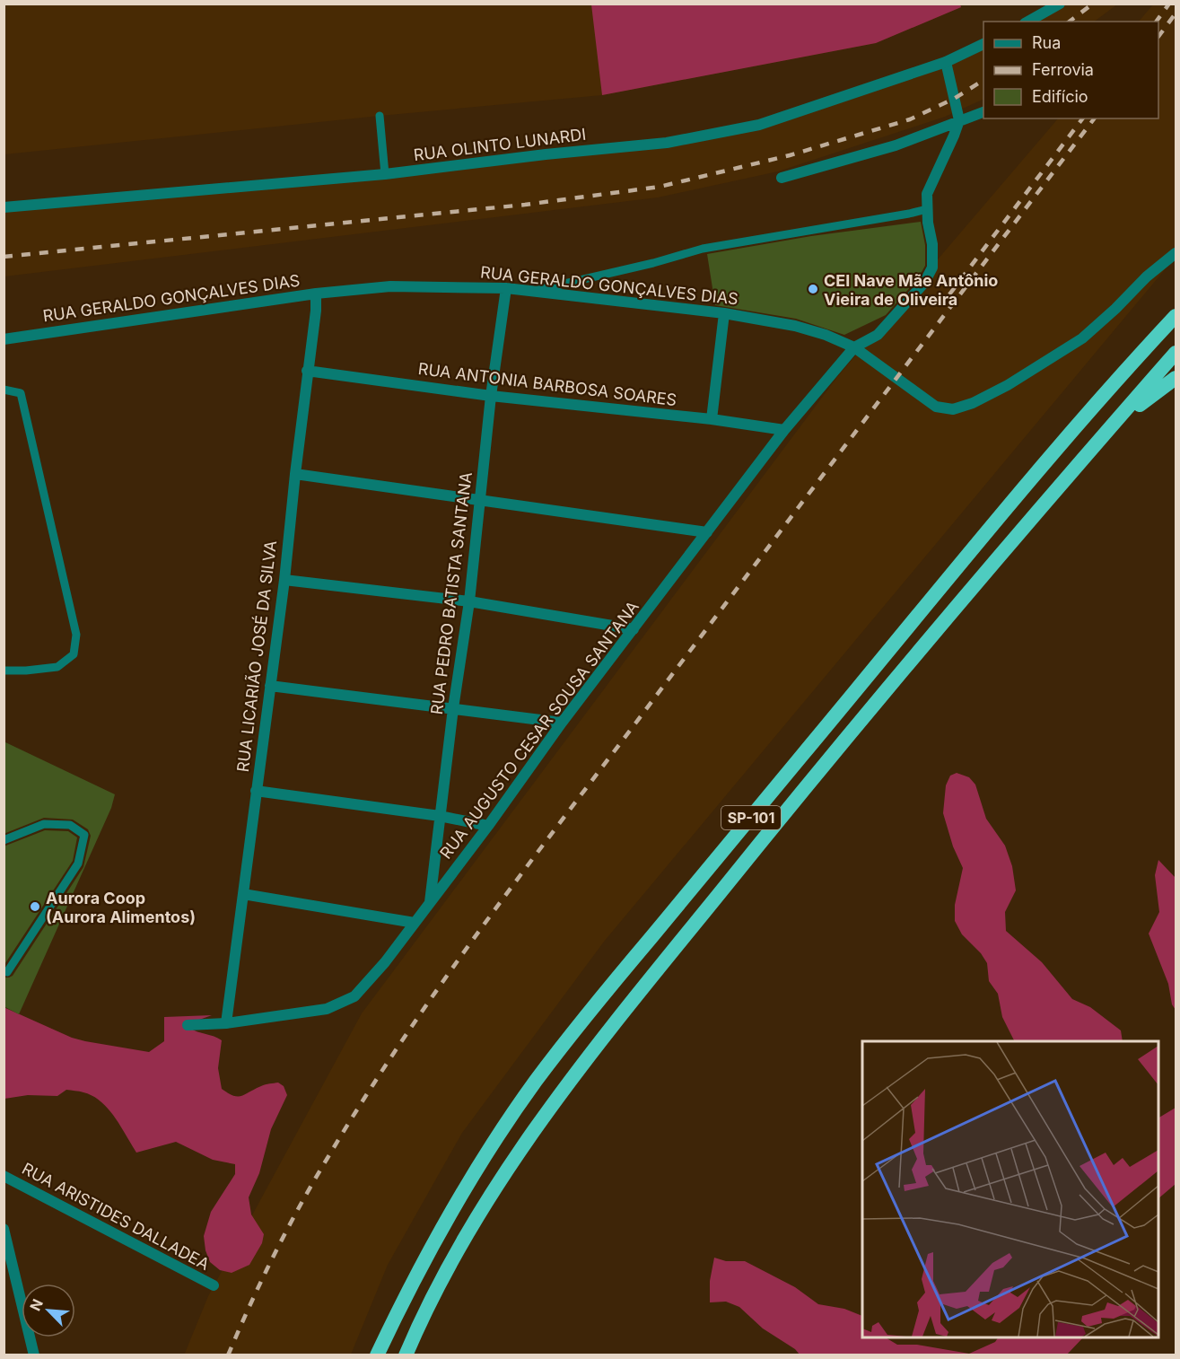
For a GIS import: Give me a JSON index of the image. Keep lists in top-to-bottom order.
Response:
{
  "streets": {
    "highway": ["SP-101"],
    "street": [
      "RUA OLINTO LUNARDI",
      "RUA GERALDO GONÇALVES DIAS",
      "RUA ANTONIA BARBOSA SOARES",
      "RUA PEDRO BATISTA SANTANA",
      "RUA LICARIÃO JOSÉ DA SILVA",
      "RUA AUGUSTO CESAR SOUSA SANTANA",
      "RUA ARISTIDES DALLADEA"
    ]
  },
  "crossings": [
    ["RUA GERALDO GONÇALVES DIAS", "RUA PEDRO BATISTA SANTANA"],
    ["RUA GERALDO GONÇALVES DIAS", "RUA LICARIÃO JOSÉ DA SILVA"],
    ["RUA GERALDO GONÇALVES DIAS", "RUA AUGUSTO CESAR SOUSA SANTANA"],
    ["RUA ANTONIA BARBOSA SOARES", "RUA PEDRO BATISTA SANTANA"],
    ["RUA ANTONIA BARBOSA SOARES", "RUA LICARIÃO JOSÉ DA SILVA"],
    ["RUA ANTONIA BARBOSA SOARES", "RUA AUGUSTO CESAR SOUSA SANTANA"],
    ["RUA PEDRO BATISTA SANTANA", "RUA AUGUSTO CESAR SOUSA SANTANA"],
    ["RUA LICARIÃO JOSÉ DA SILVA", "RUA AUGUSTO CESAR SOUSA SANTANA"]
  ],
  "places": ["CEI Nave Mãe Antônio Vieira de Oliveira", "Aurora Coop (Aurora Alimentos)"],
  "legend": ["Rua", "Ferrovia", "Edifício"],
  "north": "top left"
}
